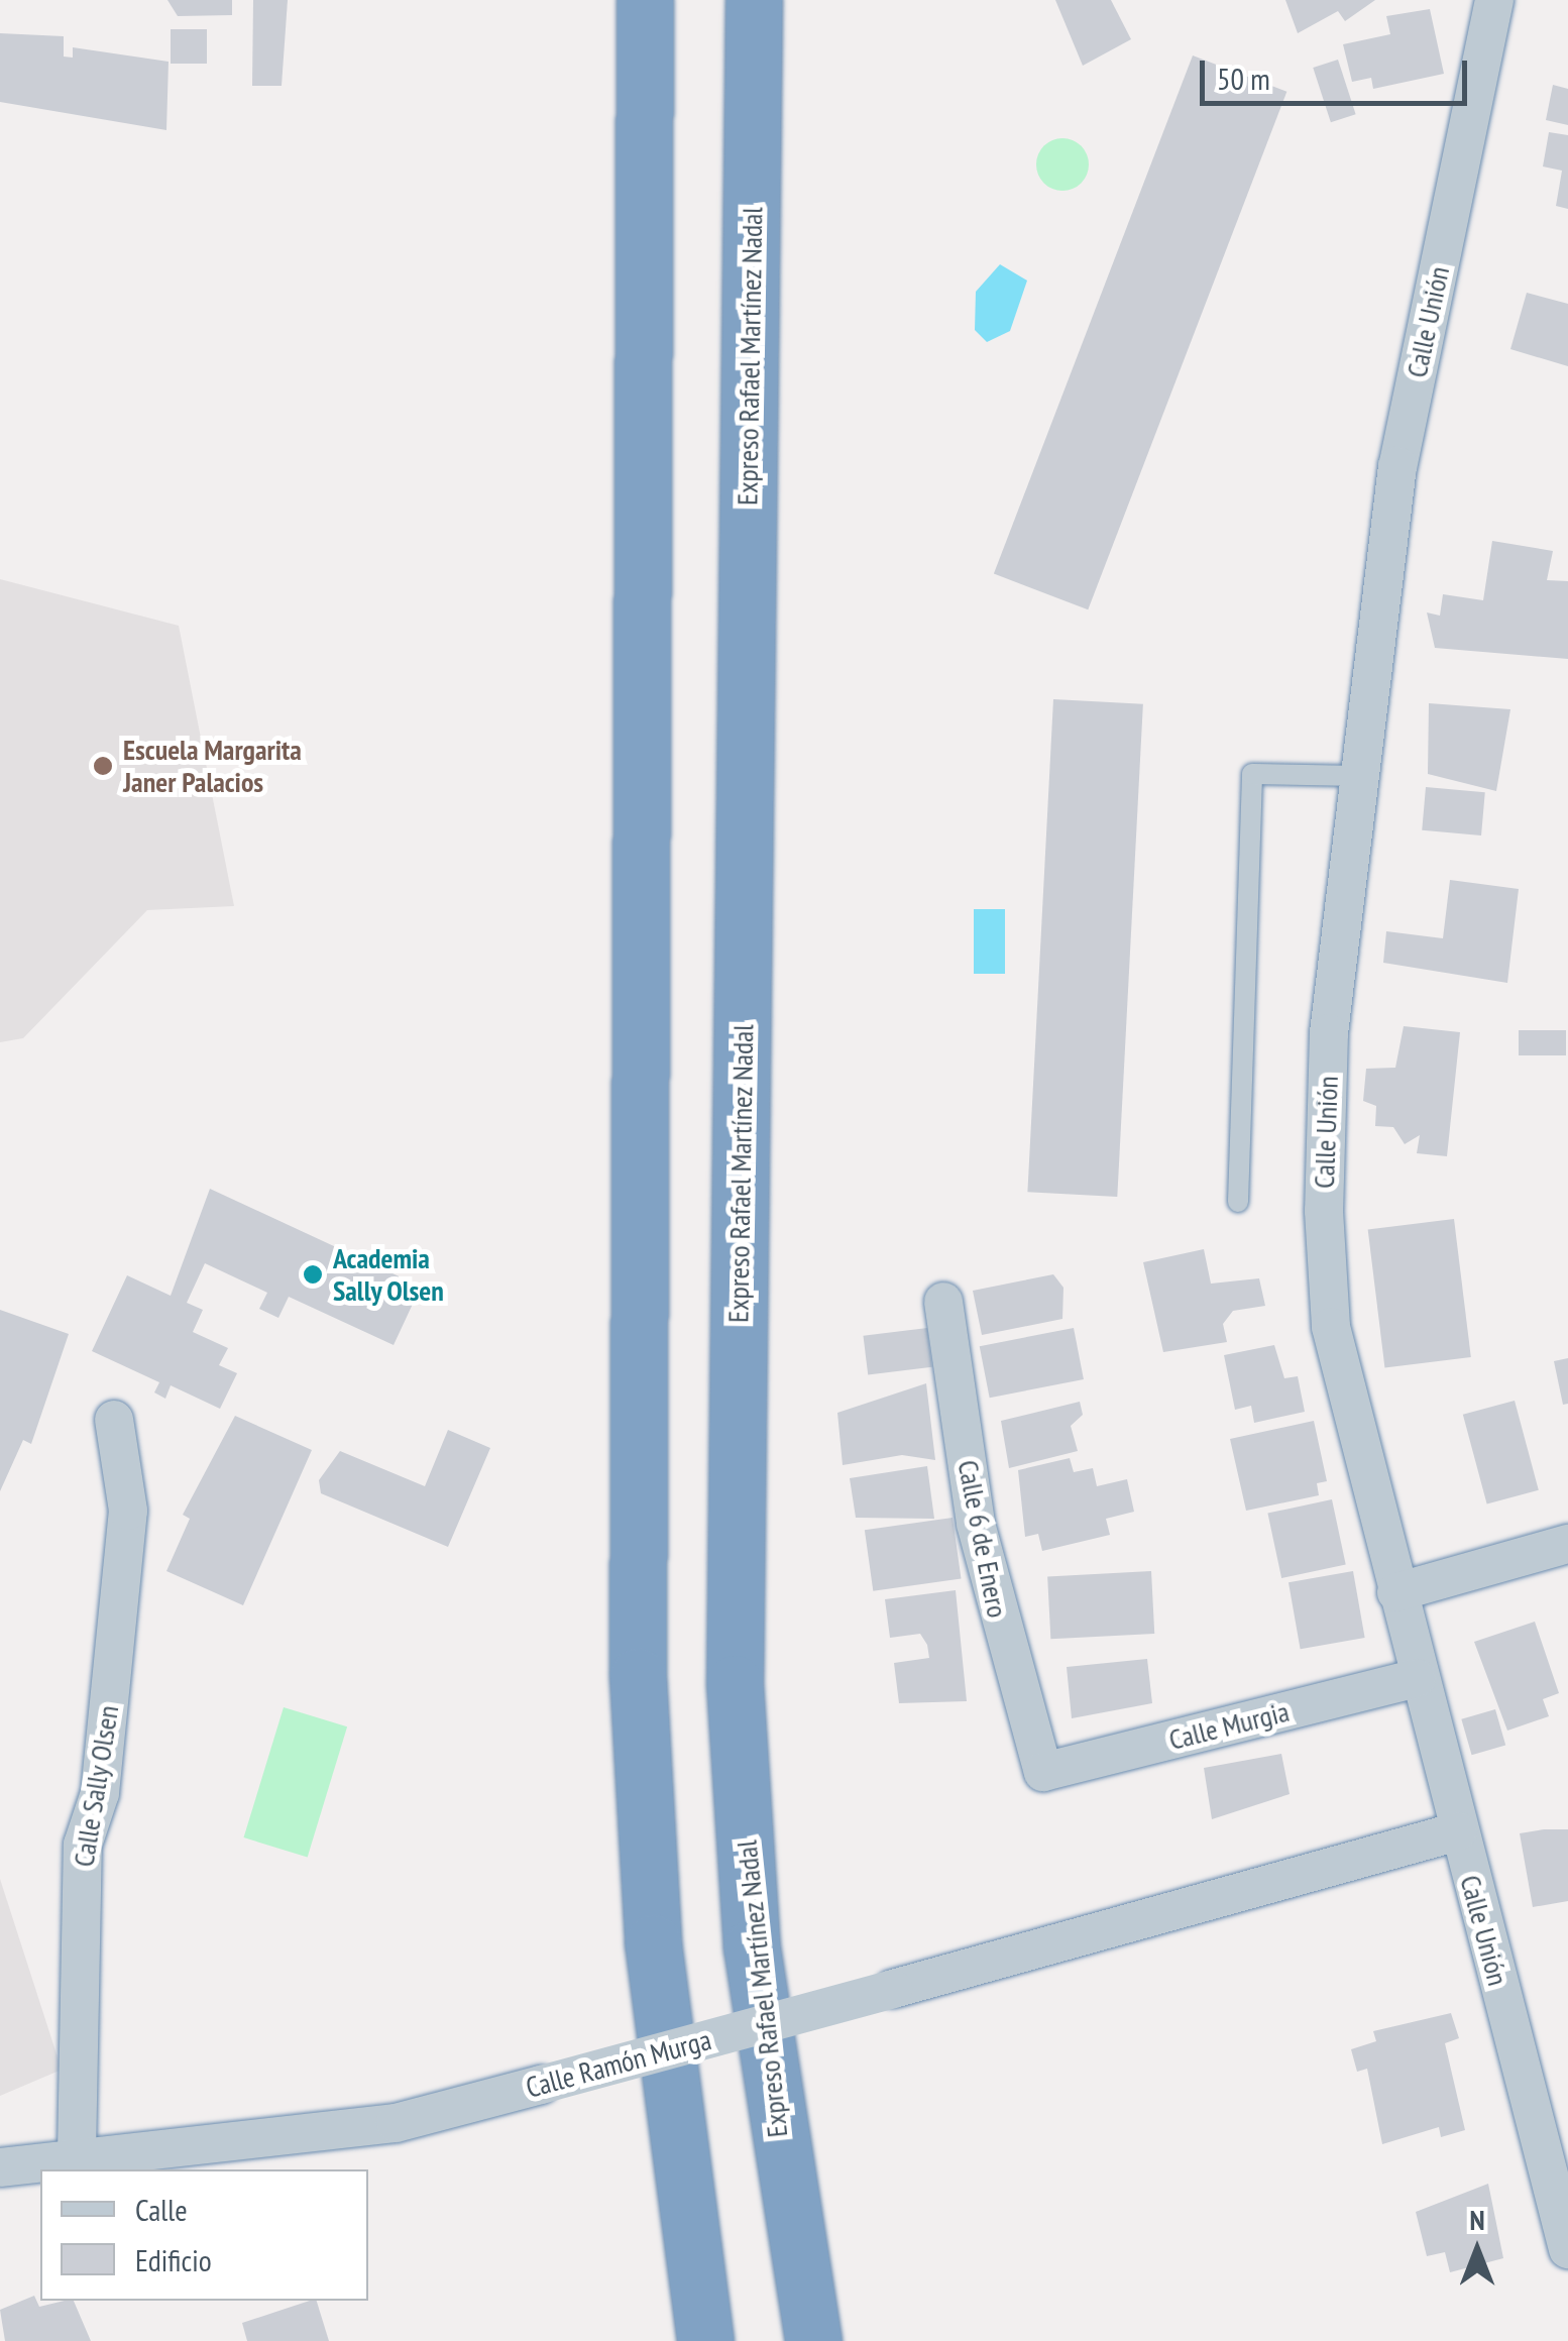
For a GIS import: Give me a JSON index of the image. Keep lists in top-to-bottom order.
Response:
{
  "streets": {
    "highway": ["Expreso Rafael Martínez Nadal"],
    "street": [
      "Calle Unión",
      "Calle 6 de Enero",
      "Calle Murgia",
      "Calle Sally Olsen",
      "Calle Ramón Murga"
    ]
  },
  "crossings": [
    ["Calle Unión", "Calle Murgia"],
    ["Calle Unión", "Calle Ramón Murga"],
    ["Calle 6 de Enero", "Calle Murgia"],
    ["Calle Sally Olsen", "Calle Ramón Murga"]
  ],
  "places": ["Escuela Margarita Janer Palacios", "Academia Sally Olsen"],
  "legend": ["Calle", "Edificio"],
  "scale_bar": "50 m",
  "north": "top"
}
